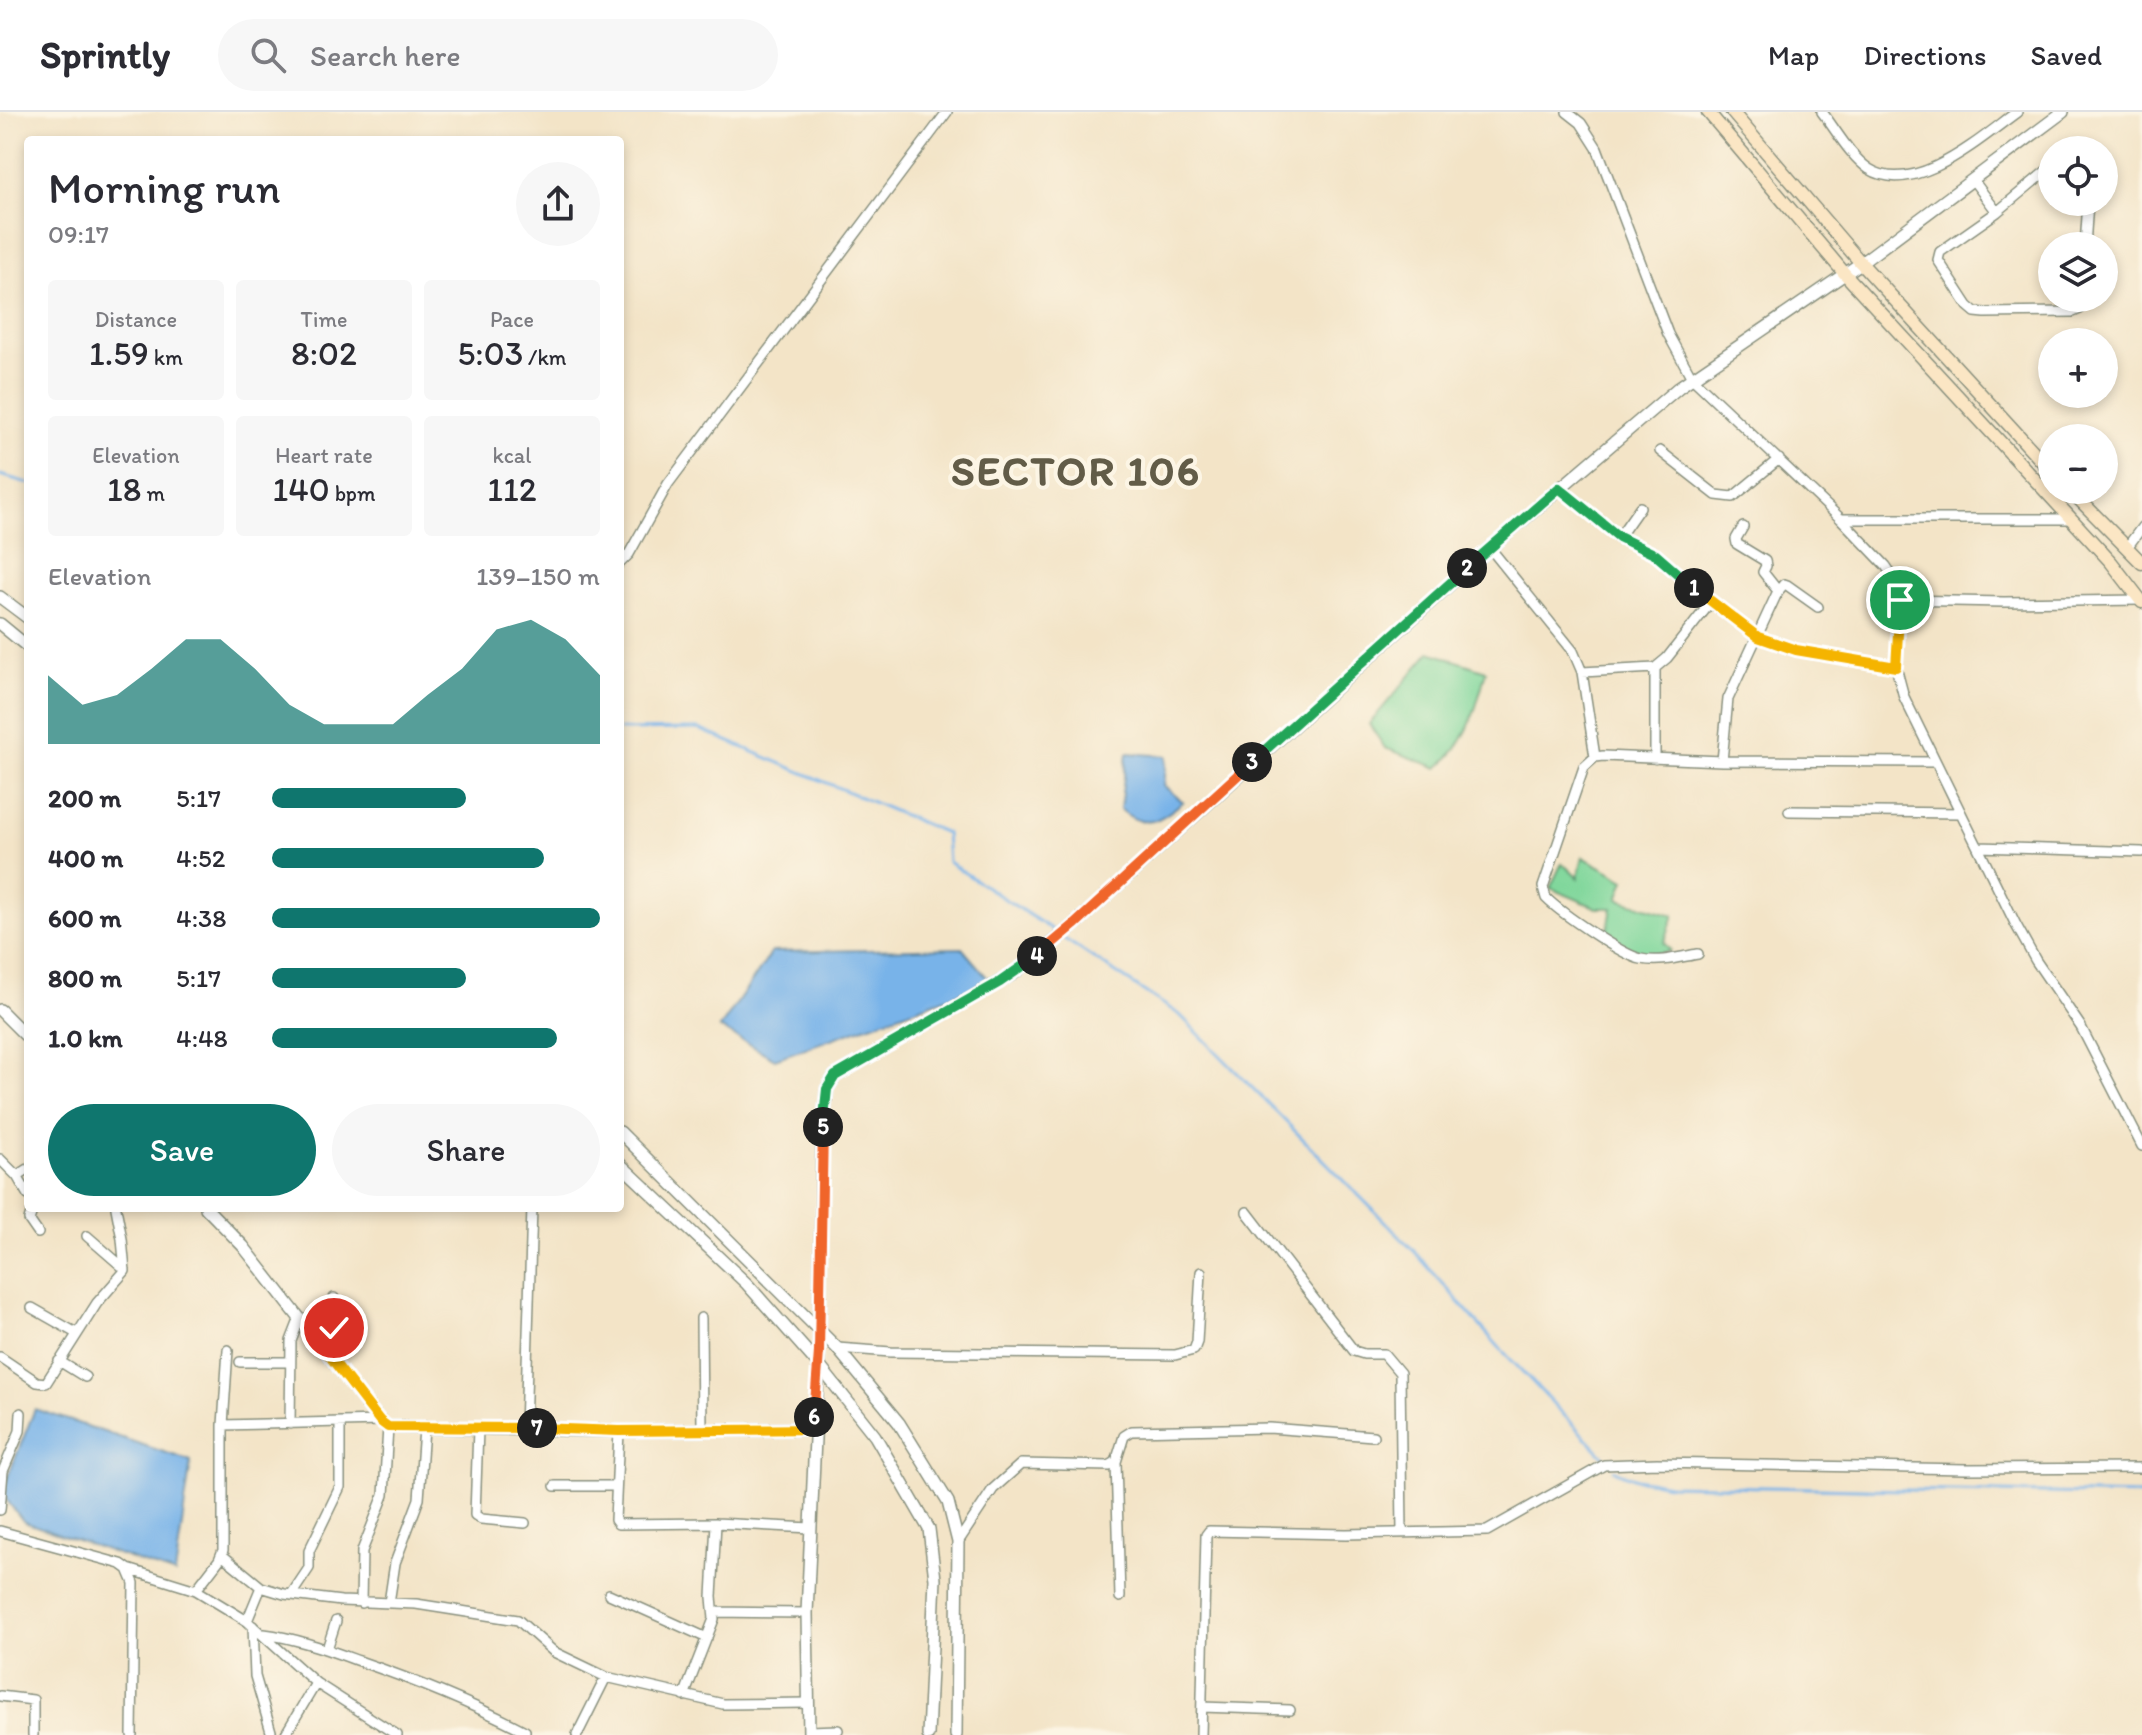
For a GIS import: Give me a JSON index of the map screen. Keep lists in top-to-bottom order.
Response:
{
  "districts": ["SECTOR 106"],
  "page": {
    "header": "Sprintly",
    "search": "Search here",
    "nav": ["Map", "Directions", "Saved"],
    "map_buttons": ["+", "−"],
    "heading": ["Morning run", "09:17"],
    "stats": [
      ["Distance", "1.59 km"],
      ["Time", "8:02"],
      ["Pace", "5:03 /km"],
      ["Elevation", "18 m"],
      ["Heart rate", "140 bpm"],
      ["kcal", "112"]
    ],
    "chart": ["Elevation", "139–150 m"],
    "pins": [
      "2",
      "1",
      "3",
      "4",
      "5",
      "6",
      "7"
    ],
    "list": [
      {
        "name": "200 m",
        "note": "5:17"
      },
      {
        "name": "400 m",
        "note": "4:52"
      },
      {
        "name": "600 m",
        "note": "4:38"
      },
      {
        "name": "800 m",
        "note": "5:17"
      },
      {
        "name": "1.0 km",
        "note": "4:48"
      }
    ],
    "buttons": ["Save", "Share"]
  }
}
